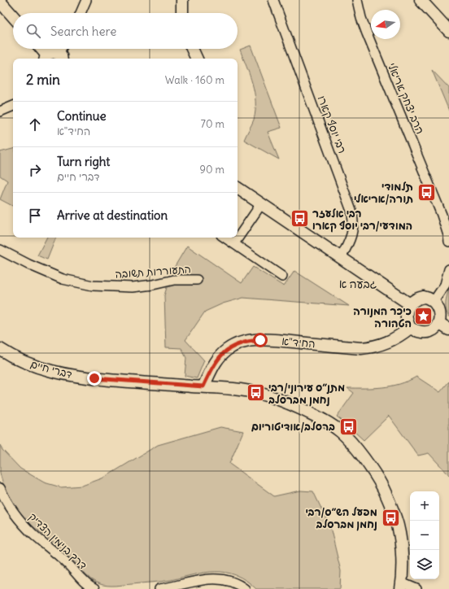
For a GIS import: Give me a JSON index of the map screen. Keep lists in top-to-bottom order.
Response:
{
  "streets": {
    "street": [
      "הרב יצחק אריאלי",
      "רבי יוסף קארו",
      "התעוררות תשובה",
      "החיד\"א",
      "דברי חיים",
      "דרך בנימין הצדיק"
    ]
  },
  "crossings": [
    ["החיד\"א", "דברי חיים"]
  ],
  "districts": ["גבעה א"],
  "places": {
    "bus stop": [
      "תלמודי תורה/אריאלי",
      "רבי אלעזר המודעי/רבי יוסף קארו",
      "מתנ״ס עירוני/רבי נחמן מברסלב",
      "ברסלב/אודיטוריום",
      "מפעל הש״ס/רבי נחמן מברסלב"
    ],
    "place": ["כיכר המנורה הטהורה"]
  },
  "north": "left",
  "page": {
    "search": "Search here",
    "heading": ["2 min", "Walk · 160 m"],
    "list": [
      ["Continue", "החיד\"א", "70 m"],
      ["Turn right", "דברי חיים", "90 m"],
      "Arrive at destination"
    ],
    "map_buttons": ["+", "−"]
  }
}
